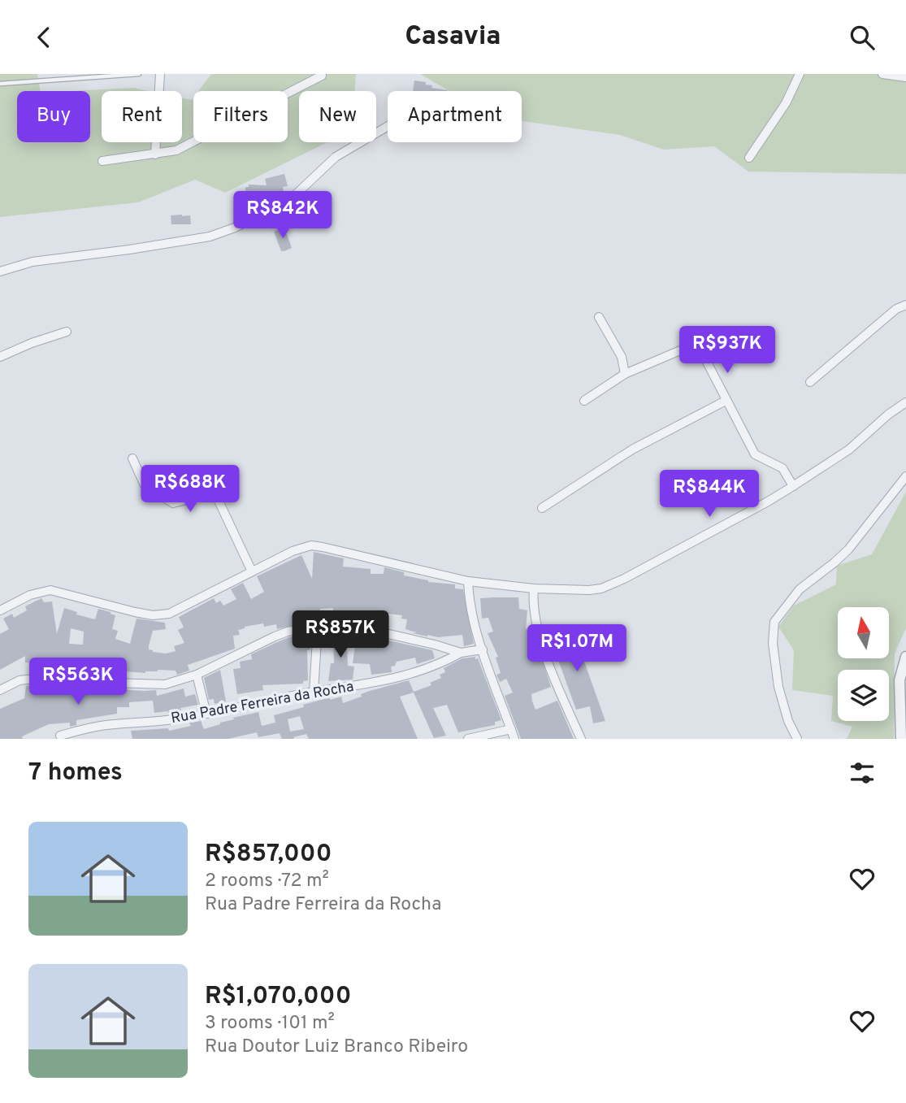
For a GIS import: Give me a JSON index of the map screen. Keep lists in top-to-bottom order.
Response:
{
  "streets": {
    "street": ["Rua Padre Ferreira da Rocha"]
  },
  "north": "top",
  "page": {
    "header": "Casavia",
    "chip": [
      "Buy",
      "Rent",
      "Filters",
      "New",
      "Apartment"
    ],
    "price": [
      "R$842K",
      "R$937K",
      "R$688K",
      "R$844K",
      "R$857K",
      "R$1.07M",
      "R$563K"
    ],
    "heading": "7 homes",
    "list": [
      {
        "name": "R$857,000",
        "note": "2 rooms · 72 m² · Rua Padre Ferreira da Rocha"
      },
      {
        "name": "R$1,070,000",
        "note": "3 rooms · 101 m² · Rua Doutor Luiz Branco Ribeiro"
      }
    ]
  }
}
